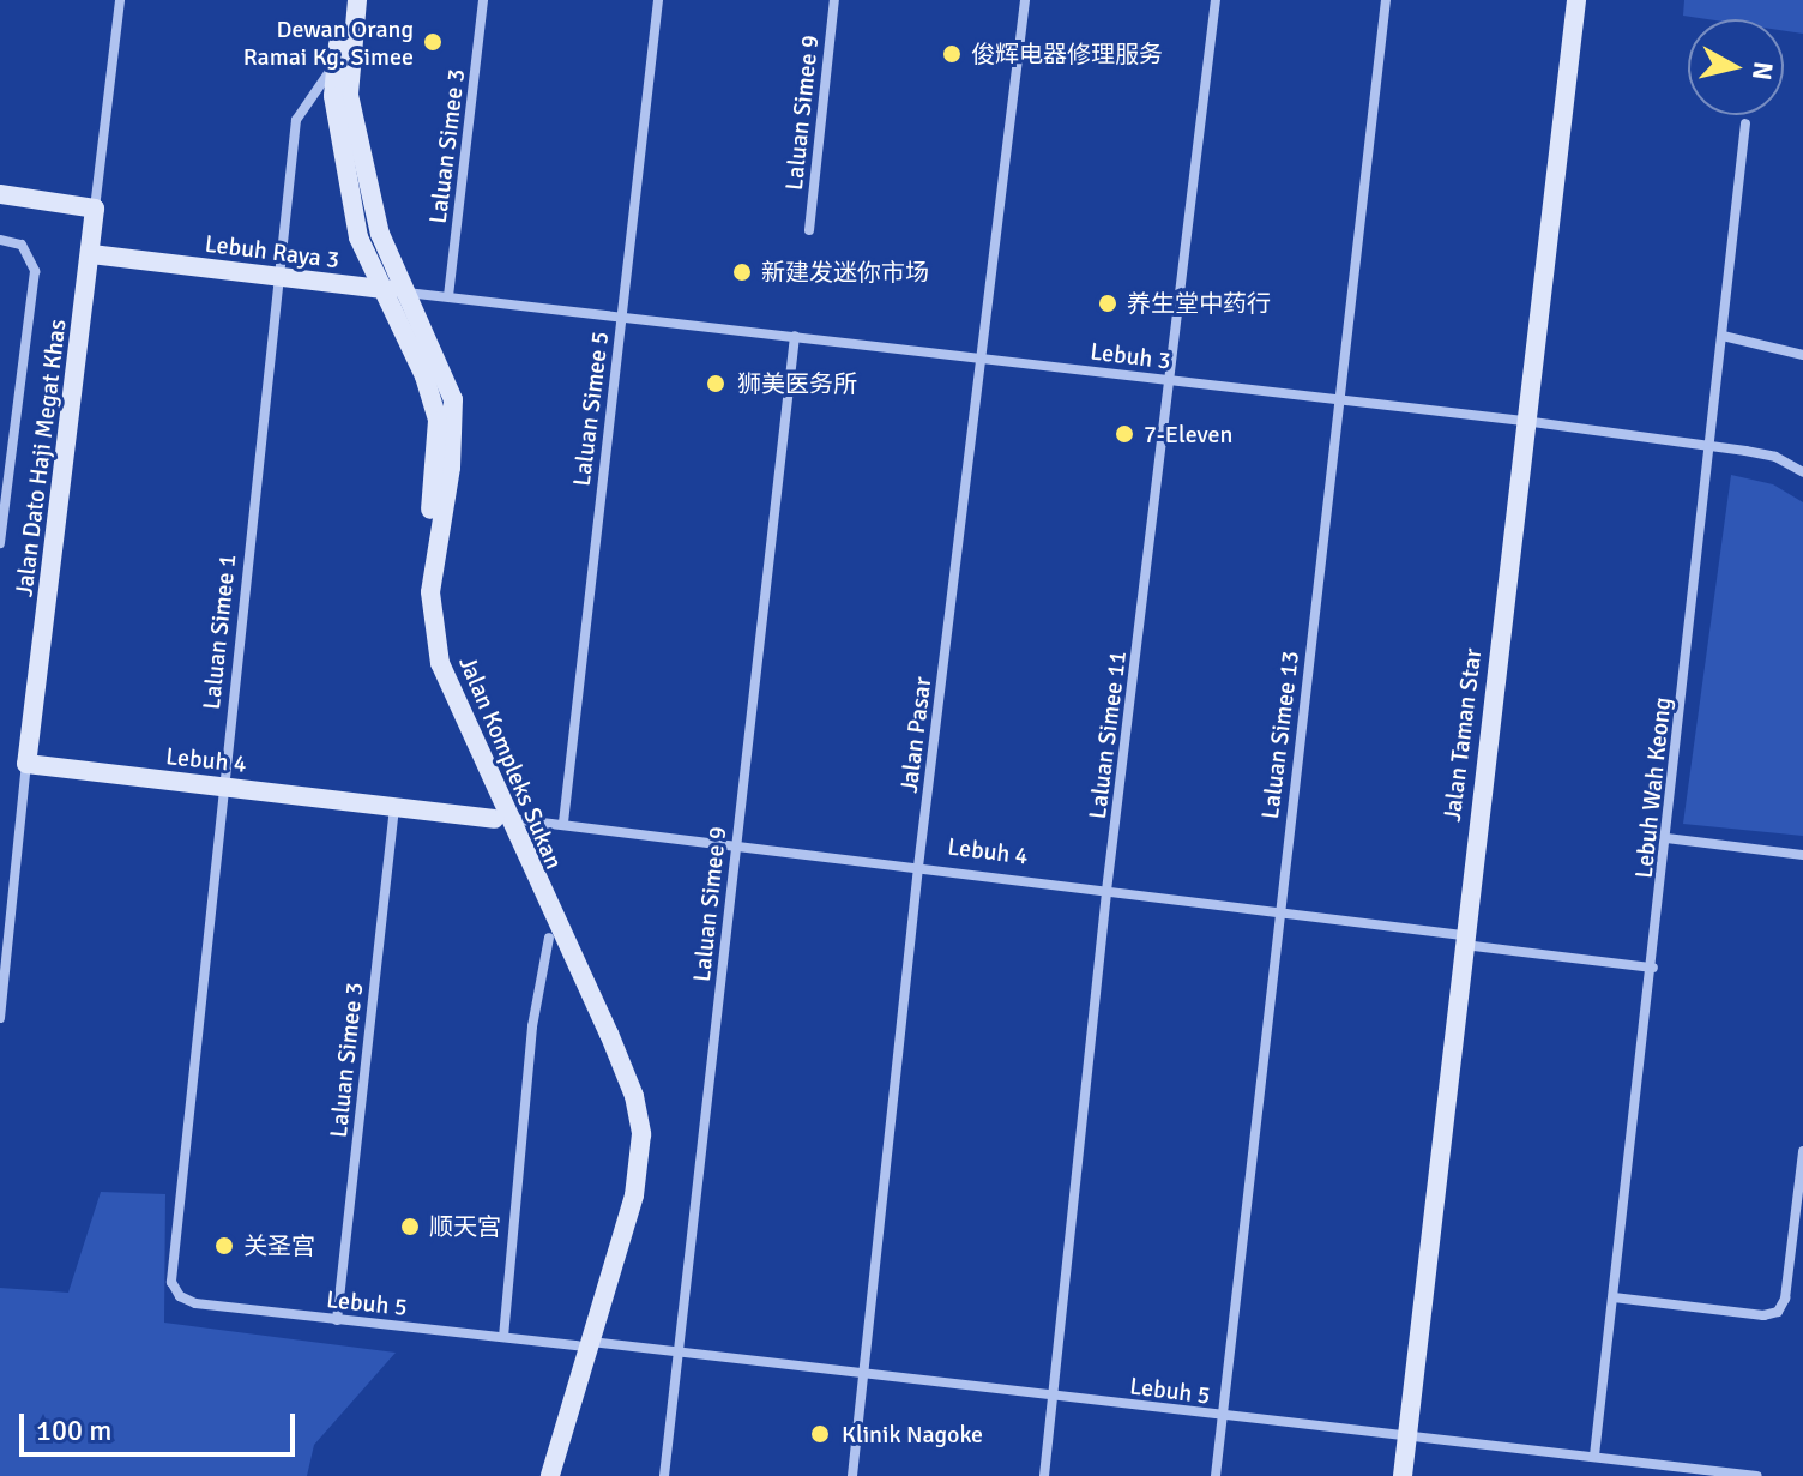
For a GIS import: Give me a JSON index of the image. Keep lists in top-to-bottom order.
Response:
{
  "streets": {
    "main road": [
      "Lebuh Raya 3",
      "Jalan Dato Haji Megat Khas",
      "Jalan Taman Star",
      "Lebuh 4",
      "Jalan Kompleks Sukan"
    ],
    "street": [
      "Laluan Simee 9",
      "Laluan Simee 3",
      "Lebuh 3",
      "Laluan Simee 5",
      "Laluan Simee 1",
      "Jalan Pasar",
      "Laluan Simee 11",
      "Laluan Simee 13",
      "Lebuh Wah Keong",
      "Lebuh 5"
    ]
  },
  "crossings": [
    ["Laluan Simee 9", "Lebuh 3"],
    ["Laluan Simee 9", "Lebuh 4"],
    ["Laluan Simee 9", "Lebuh 5"],
    ["Laluan Simee 3", "Lebuh Raya 3"],
    ["Laluan Simee 3", "Lebuh 3"],
    ["Laluan Simee 3", "Lebuh 4"],
    ["Laluan Simee 3", "Lebuh 5"],
    ["Lebuh Raya 3", "Lebuh 3"],
    ["Lebuh Raya 3", "Jalan Dato Haji Megat Khas"],
    ["Lebuh Raya 3", "Laluan Simee 1"],
    ["Lebuh Raya 3", "Jalan Kompleks Sukan"],
    ["Lebuh 3", "Laluan Simee 5"],
    ["Lebuh 3", "Jalan Pasar"],
    ["Lebuh 3", "Laluan Simee 11"],
    ["Lebuh 3", "Laluan Simee 13"],
    ["Lebuh 3", "Jalan Taman Star"],
    ["Lebuh 3", "Lebuh Wah Keong"],
    ["Laluan Simee 5", "Lebuh 4"],
    ["Jalan Dato Haji Megat Khas", "Lebuh 4"],
    ["Laluan Simee 1", "Lebuh 4"],
    ["Laluan Simee 1", "Jalan Kompleks Sukan"],
    ["Laluan Simee 1", "Lebuh 5"],
    ["Jalan Pasar", "Lebuh 4"],
    ["Jalan Pasar", "Lebuh 5"],
    ["Laluan Simee 11", "Lebuh 4"],
    ["Laluan Simee 11", "Lebuh 5"],
    ["Laluan Simee 13", "Lebuh 4"],
    ["Laluan Simee 13", "Lebuh 5"],
    ["Jalan Taman Star", "Lebuh 4"],
    ["Jalan Taman Star", "Lebuh 5"],
    ["Lebuh 4", "Jalan Kompleks Sukan"],
    ["Lebuh 4", "Lebuh Wah Keong"],
    ["Jalan Kompleks Sukan", "Lebuh 5"],
    ["Lebuh Wah Keong", "Lebuh 5"]
  ],
  "places": [
    "Dewan Orang Ramai Kg. Simee",
    "俊辉电器修理服务",
    "新建发迷你市场",
    "养生堂中药行",
    "狮美医务所",
    "7-Eleven",
    "顺天宫",
    "关圣宫",
    "Klinik Nagoke"
  ],
  "scale_bar": "100 m",
  "north": "right"
}
